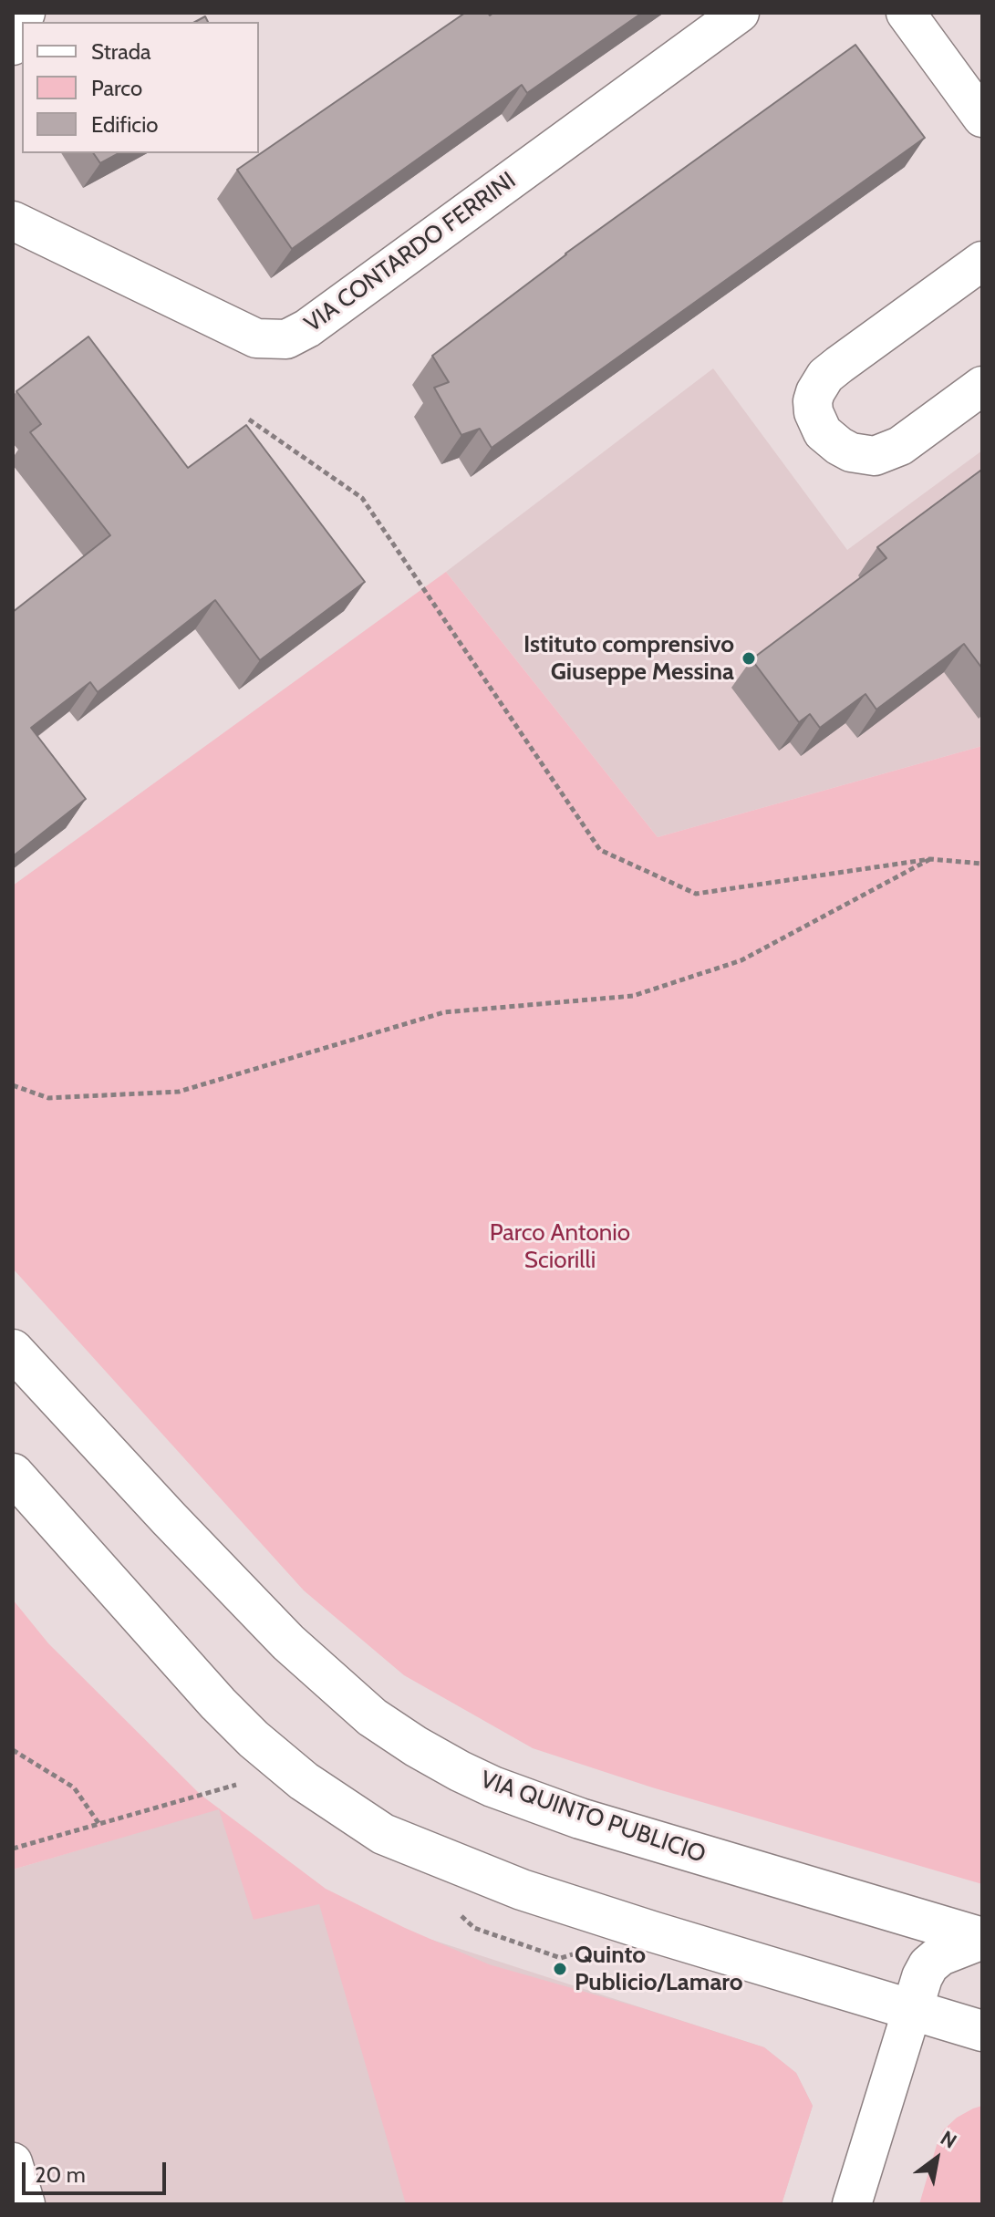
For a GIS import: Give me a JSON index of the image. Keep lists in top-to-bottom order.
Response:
{
  "streets": {
    "street": ["VIA CONTARDO FERRINI", "VIA QUINTO PUBLICIO"]
  },
  "parks": ["Parco Antonio Sciorilli"],
  "places": ["Istituto comprensivo Giuseppe Messina", "Quinto Publicio/Lamaro"],
  "legend": ["Strada", "Parco", "Edificio"],
  "scale_bar": "20 m",
  "north": "top right"
}
